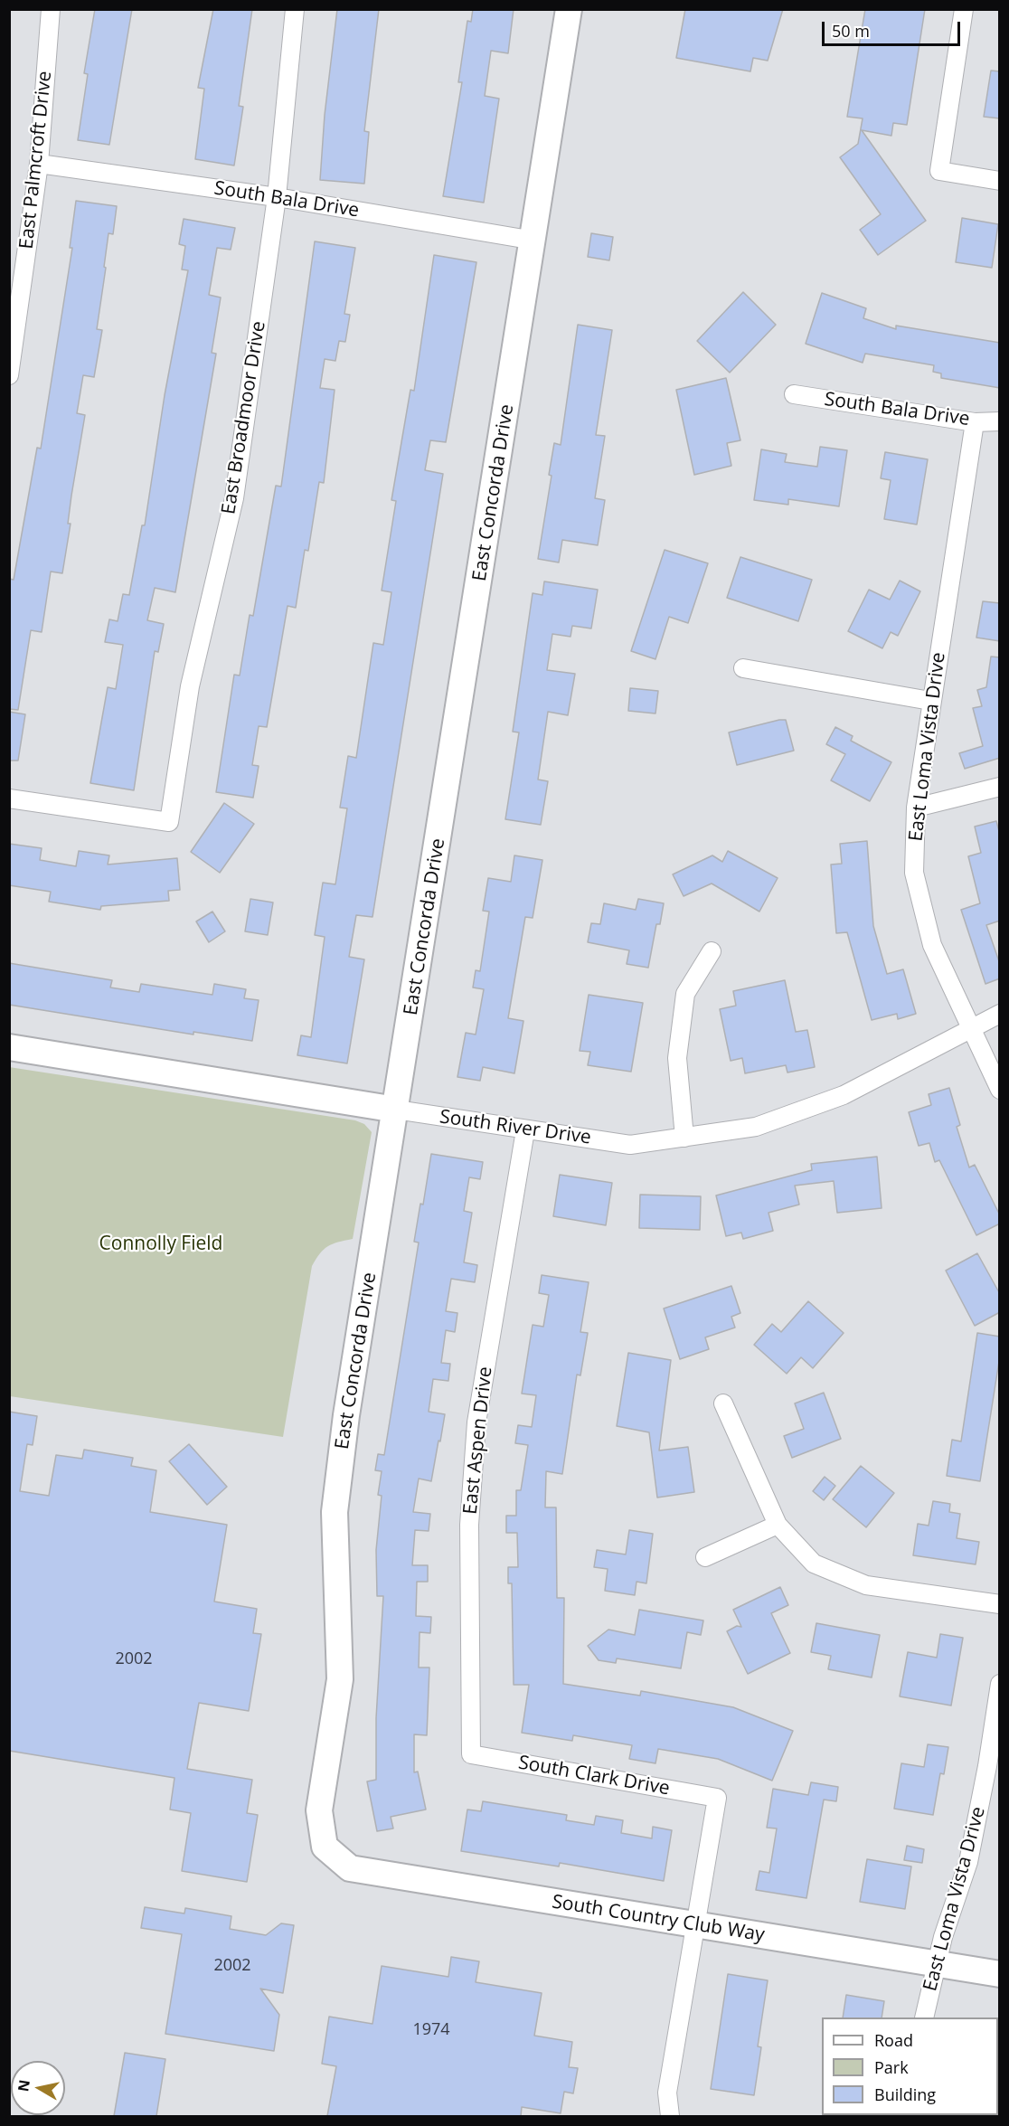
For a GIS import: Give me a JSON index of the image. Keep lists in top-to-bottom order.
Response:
{
  "streets": {
    "street": [
      "East Palmcroft Drive",
      "South Bala Drive",
      "East Broadmoor Drive",
      "East Concorda Drive",
      "East Loma Vista Drive",
      "South River Drive",
      "East Aspen Drive",
      "South Clark Drive",
      "South Country Club Way"
    ]
  },
  "crossings": [
    ["East Palmcroft Drive", "South Bala Drive"],
    ["South Bala Drive", "East Broadmoor Drive"],
    ["South Bala Drive", "East Concorda Drive"],
    ["South Bala Drive", "East Loma Vista Drive"],
    ["East Concorda Drive", "South River Drive"],
    ["East Concorda Drive", "South Country Club Way"],
    ["East Loma Vista Drive", "South River Drive"],
    ["East Loma Vista Drive", "South Country Club Way"],
    ["South River Drive", "East Aspen Drive"],
    ["East Aspen Drive", "South Clark Drive"],
    ["South Clark Drive", "South Country Club Way"]
  ],
  "parks": ["Connolly Field"],
  "house_numbers": ["2002", "2002", "1974"],
  "legend": ["Road", "Park", "Building"],
  "scale_bar": "50 m",
  "north": "left"
}
